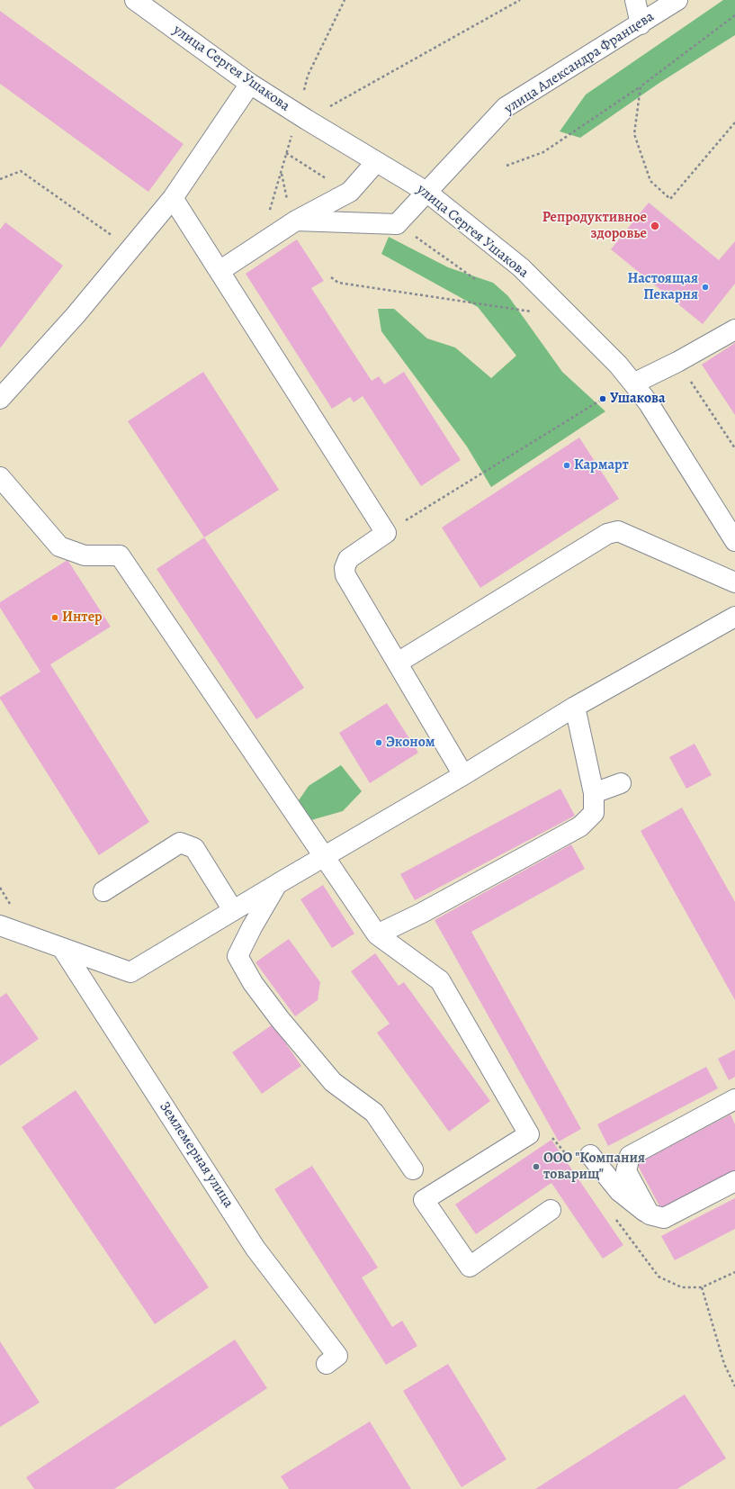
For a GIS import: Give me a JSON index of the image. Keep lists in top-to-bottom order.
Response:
{
  "streets": {
    "street": ["улица Александра Францева", "улица Сергея Ушакова", "Землемерная улица"]
  },
  "crossings": [
    ["улица Александра Францева", "улица Сергея Ушакова"]
  ],
  "places": [
    "Репродуктивное здоровье",
    "Настоящая Пекарня",
    "Ушакова",
    "Кармарт",
    "Интер",
    "Эконом",
    "ООО \"Компания товарищ\""
  ]
}
